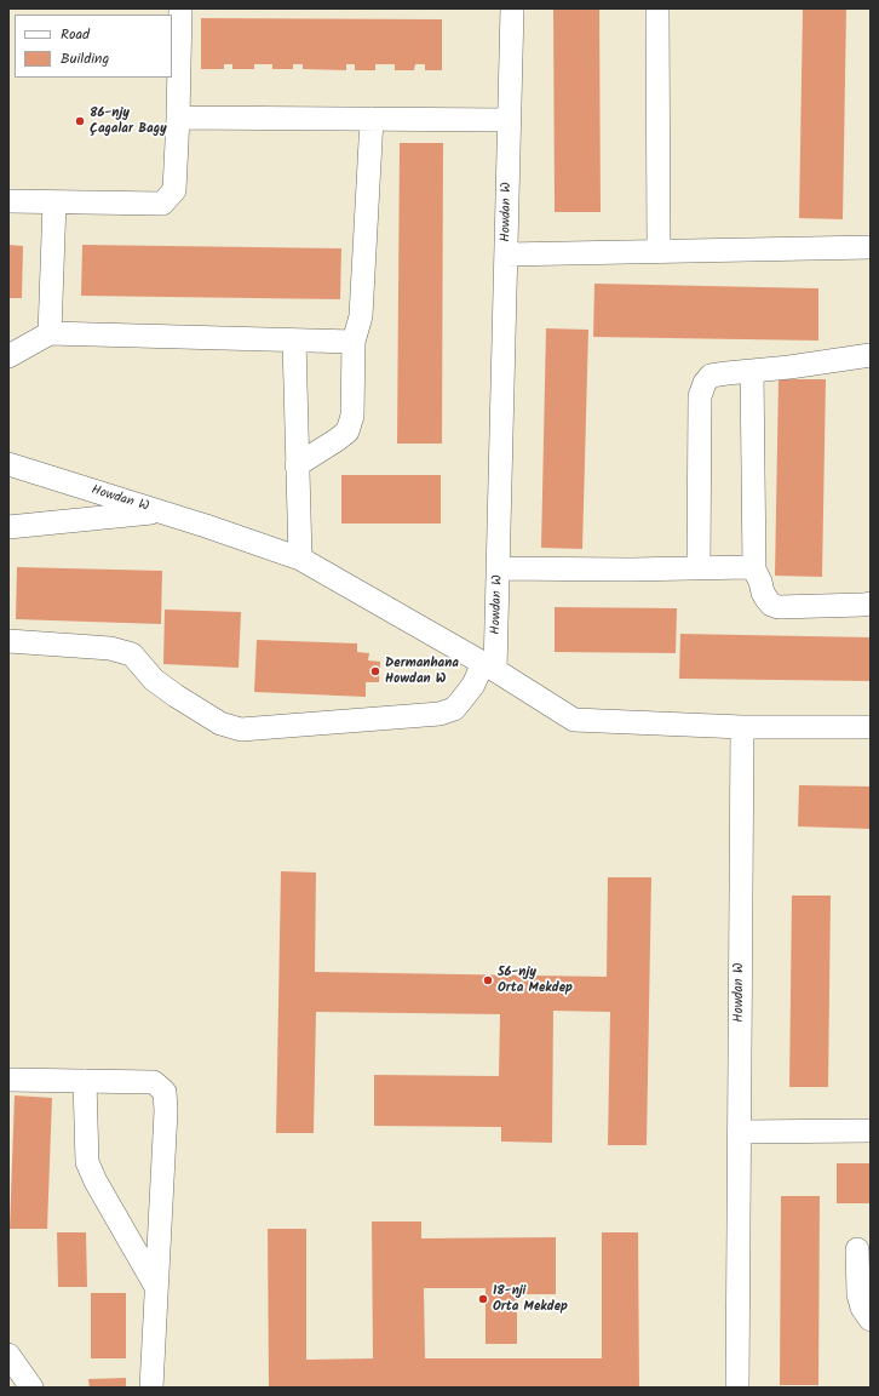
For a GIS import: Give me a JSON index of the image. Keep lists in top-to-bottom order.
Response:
{
  "streets": {
    "street": ["Howdan W"]
  },
  "places": [
    "86-njy Çagalar Bagy",
    "Dermanhana Howdan W",
    "56-njy Orta Mekdep",
    "18-nji Orta Mekdep"
  ],
  "legend": ["Road", "Building"]
}
